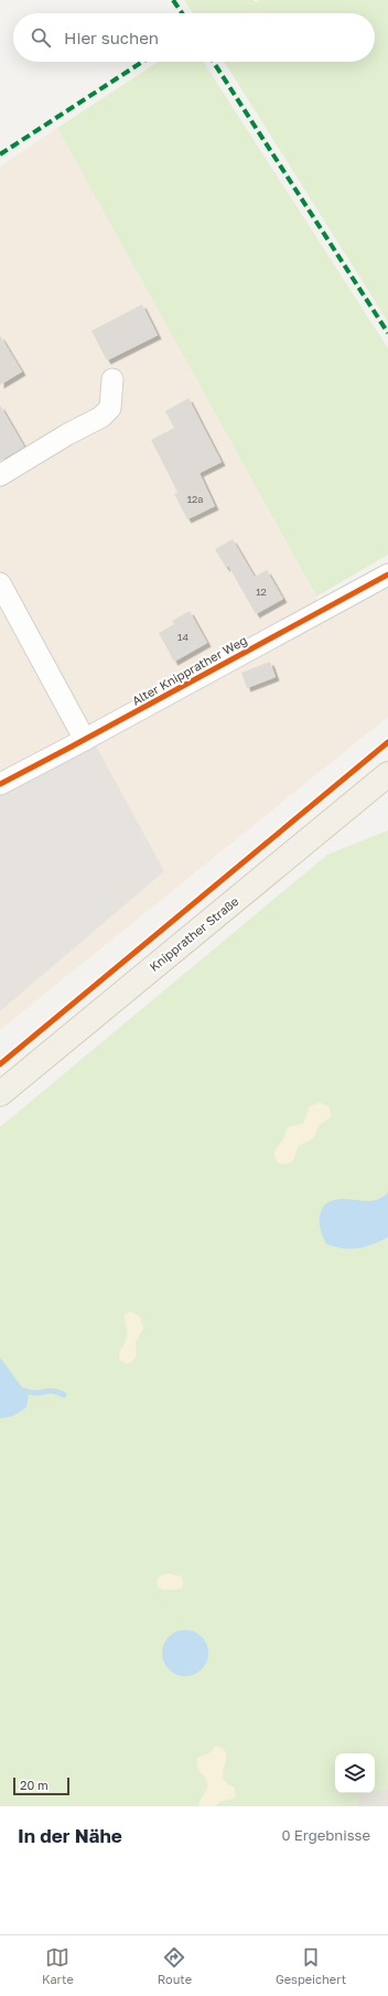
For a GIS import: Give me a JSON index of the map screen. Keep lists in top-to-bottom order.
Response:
{
  "streets": {
    "main road": ["Knipprather Straße"],
    "street": ["Alter Knipprather Weg"]
  },
  "house_numbers": ["12a", "12", "14"],
  "scale_bar": "20 m",
  "page": {
    "search": "Hier suchen",
    "scale": "20 m",
    "heading": ["In der Nähe", "0 Ergebnisse"],
    "nav": ["Karte", "Route", "Gespeichert"]
  }
}
